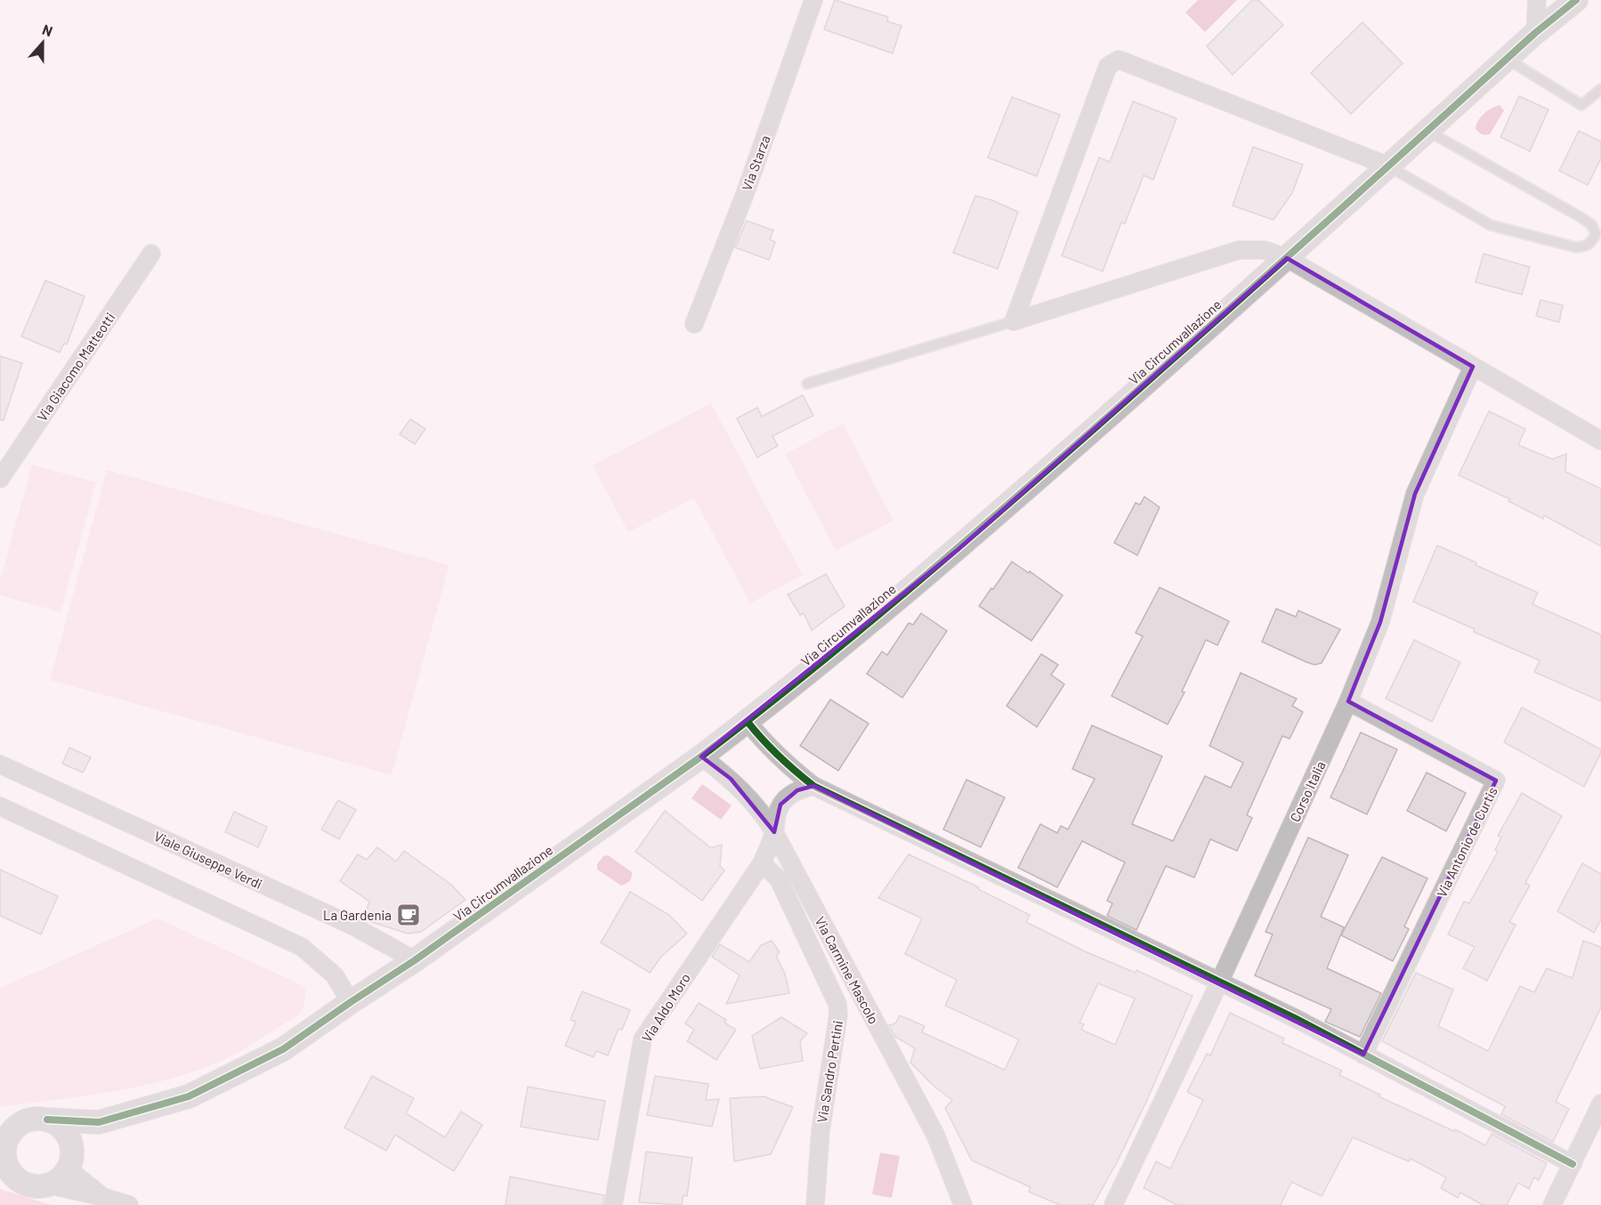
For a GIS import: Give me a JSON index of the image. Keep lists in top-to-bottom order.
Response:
{
  "streets": {
    "street": [
      "Via Starza",
      "Via Circumvallazione",
      "Via Giacomo Matteotti",
      "Corso Italia",
      "Via Antonio de Curtis",
      "Viale Giuseppe Verdi",
      "Via Carmine Mascolo",
      "Via Aldo Moro",
      "Via Sandro Pertini"
    ]
  },
  "crossings": [
    ["Via Circumvallazione", "Viale Giuseppe Verdi"],
    ["Via Circumvallazione", "Via Carmine Mascolo"],
    ["Corso Italia", "Via Antonio de Curtis"],
    ["Via Carmine Mascolo", "Via Aldo Moro"],
    ["Via Aldo Moro", "Via Sandro Pertini"]
  ],
  "places": {
    "cafe": ["La Gardenia"]
  },
  "north": "top"
}
